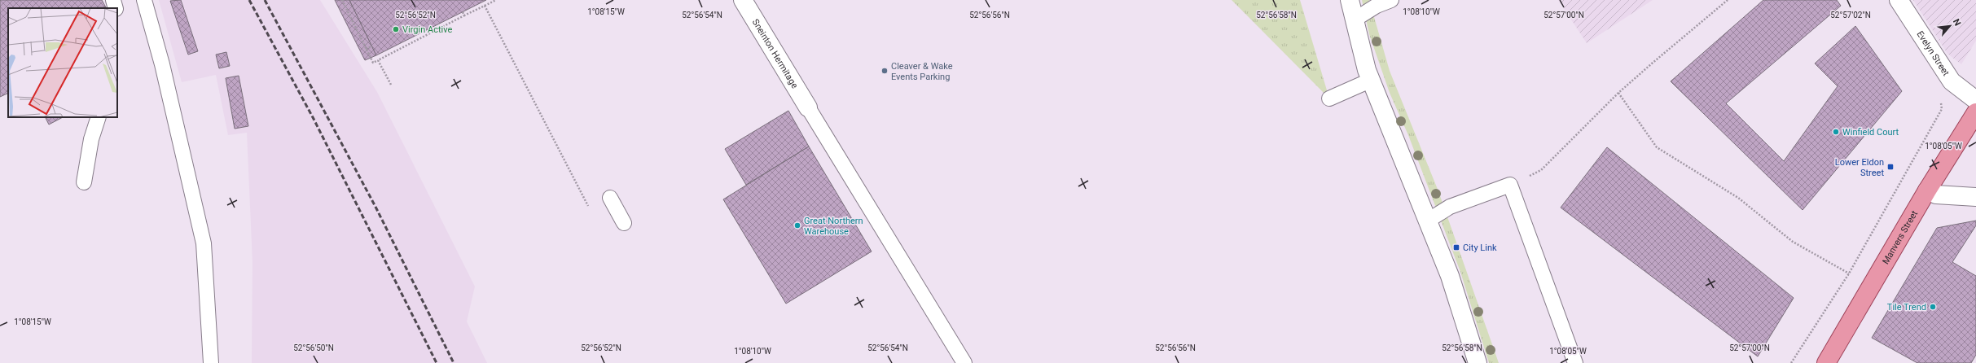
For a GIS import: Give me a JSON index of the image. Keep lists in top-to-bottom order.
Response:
{
  "streets": {
    "main road": ["Manvers Street"],
    "street": ["Sneinton Hermitage", "Evelyn Street"]
  },
  "places": {
    "other": [
      "Virgin Active",
      "Cleaver & Wake Events Parking",
      "Winfield Court",
      "Great Northern Warehouse",
      "Tile Trend"
    ],
    "transit": ["Lower Eldon Street", "City Link"]
  },
  "north": "top right",
  "coordinates": [
    "1°08'15\"W",
    "1°08'10\"W",
    "52°56'52\"N",
    "52°56'54\"N",
    "52°56'56\"N",
    "52°56'58\"N",
    "52°57'00\"N",
    "52°57'02\"N",
    "1°08'05\"W",
    "52°56'50\"N"
  ]
}
